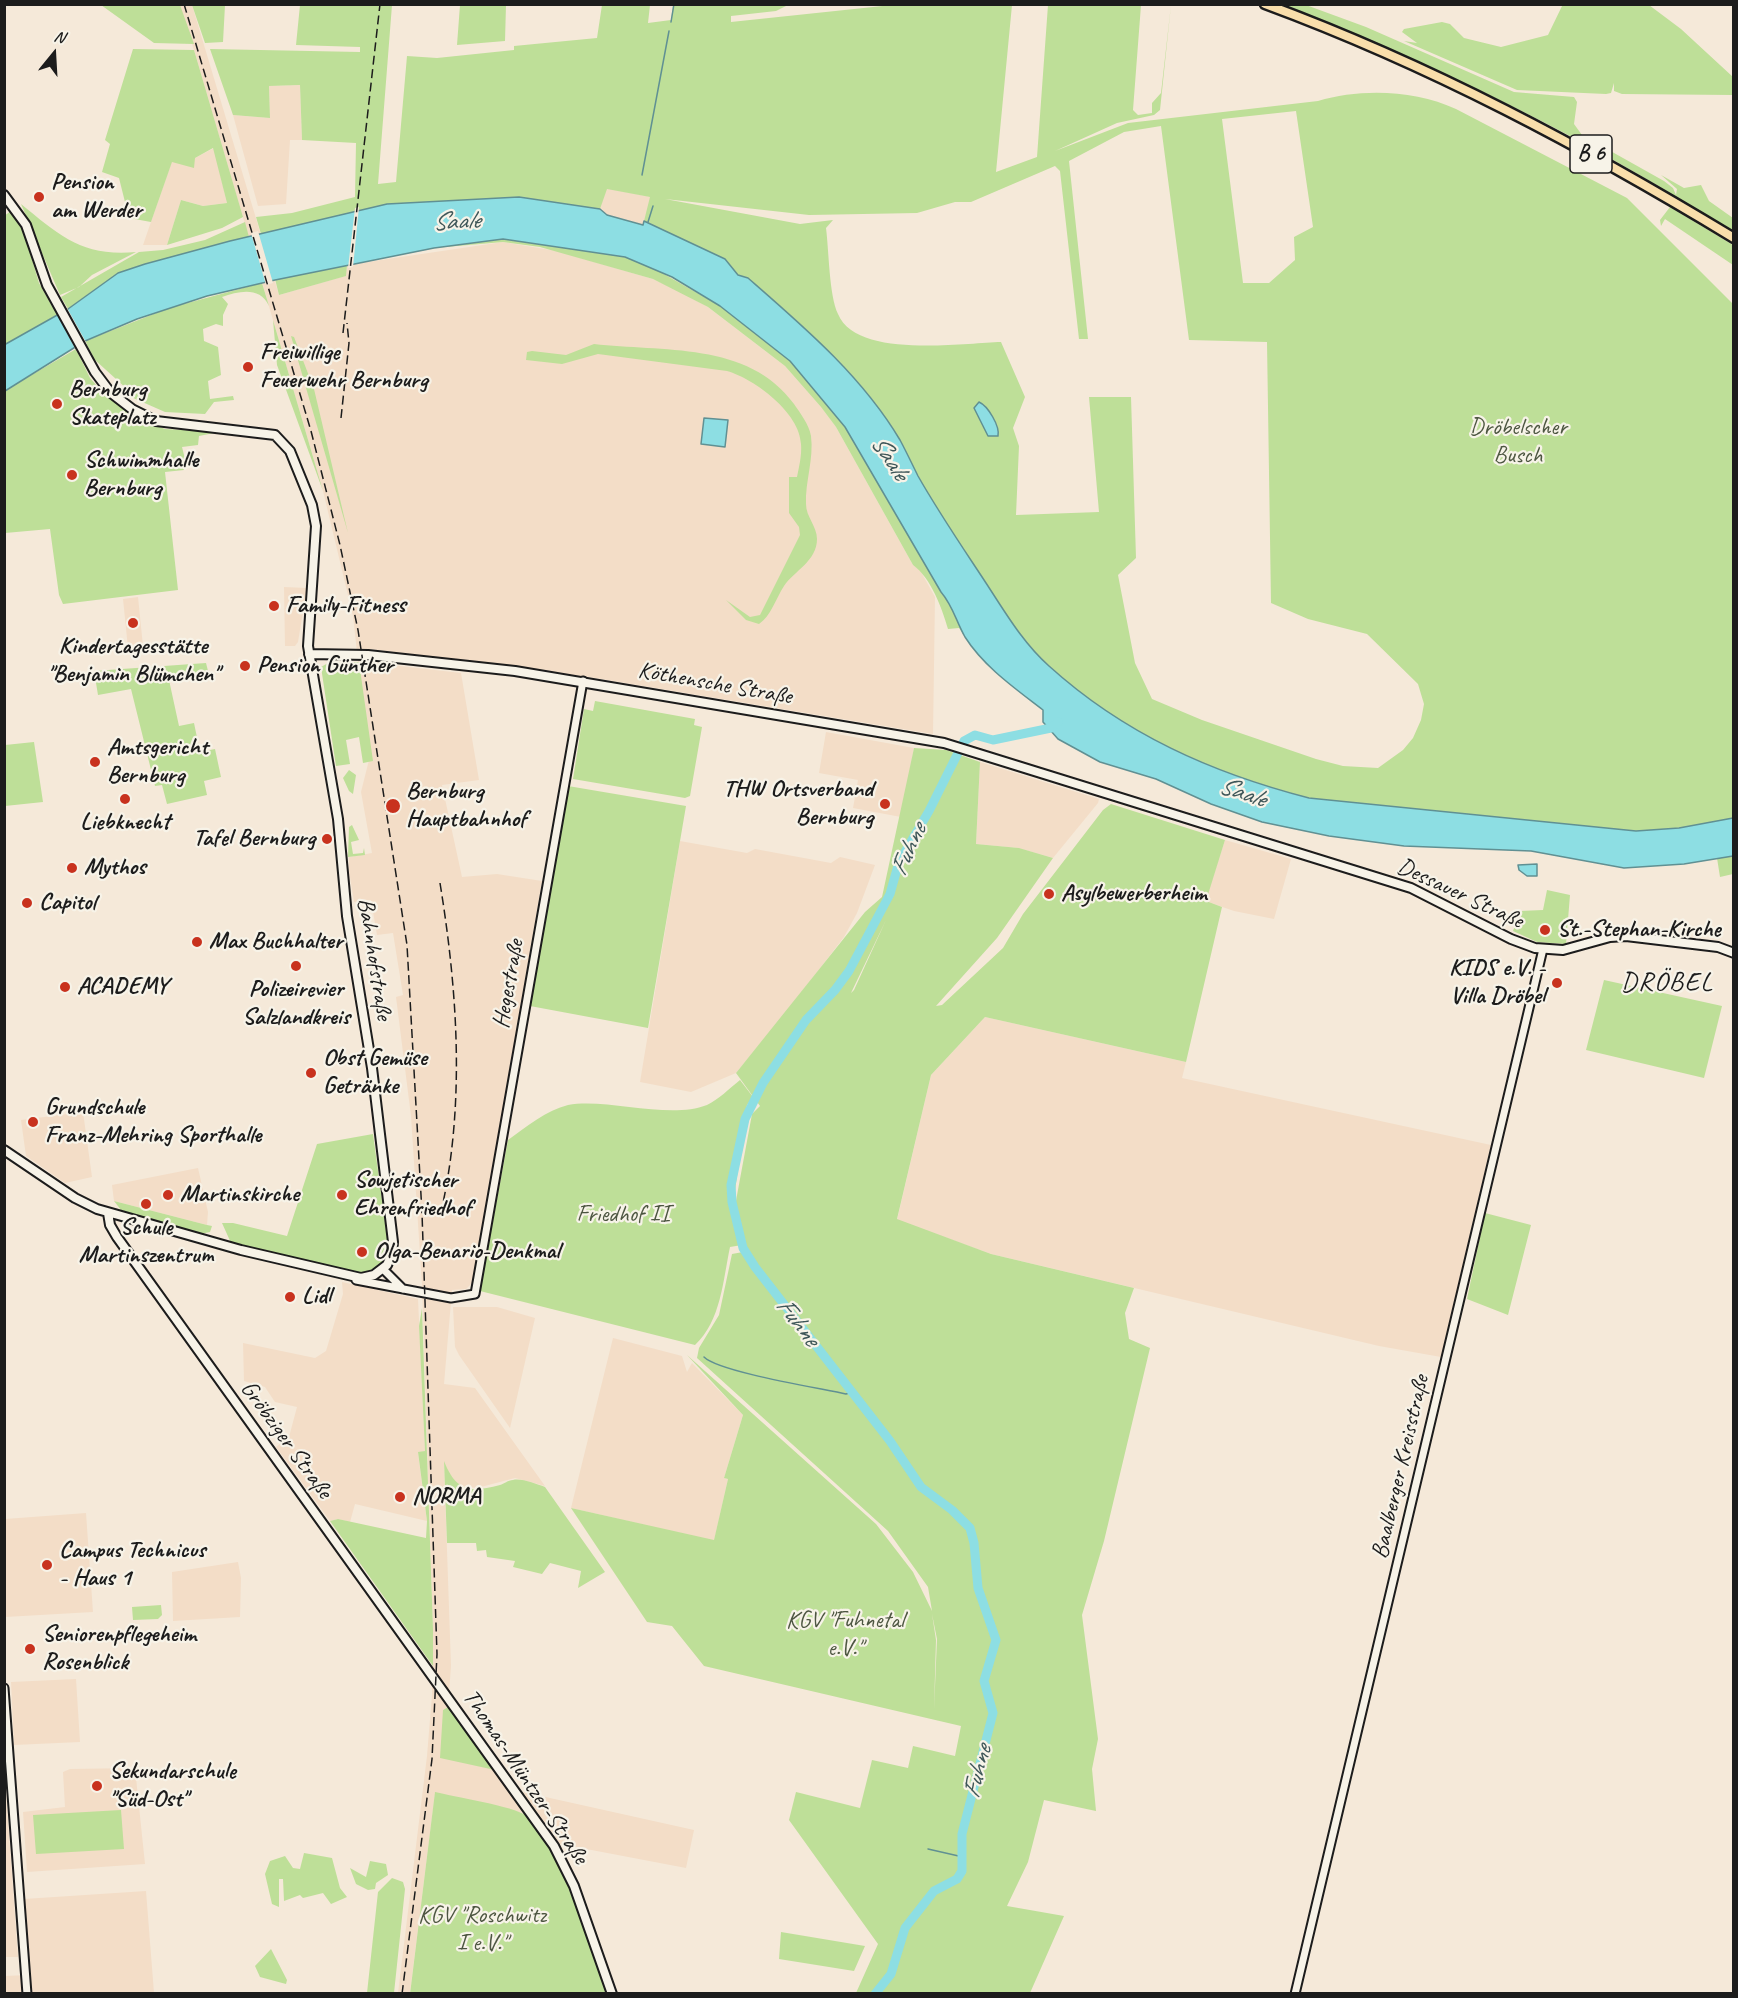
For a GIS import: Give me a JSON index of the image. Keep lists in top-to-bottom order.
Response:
{
  "streets": {
    "main road": [
      "B 6",
      "Köthensche Straße",
      "Dessauer Straße",
      "Bahnhofstraße",
      "Gröbziger Straße",
      "Thomas-Müntzer-Straße"
    ],
    "street": ["Hegestraße", "Baalberger Kreisstraße"]
  },
  "crossings": [
    ["Köthensche Straße", "Dessauer Straße"],
    ["Köthensche Straße", "Bahnhofstraße"],
    ["Köthensche Straße", "Hegestraße"],
    ["Dessauer Straße", "Baalberger Kreisstraße"],
    ["Gröbziger Straße", "Thomas-Müntzer-Straße"]
  ],
  "districts": ["DRÖBEL"],
  "water": ["Saale", "Fuhne"],
  "parks": [
    "Dröbelscher Busch",
    "Friedhof II",
    "KGV \"Fuhnetal e.V.\"",
    "KGV \"Roschwitz I e.V.\""
  ],
  "places": [
    "Pension am Werder",
    "Freiwillige Feuerwehr Bernburg",
    "Bernburg Skateplatz",
    "Schwimmhalle Bernburg",
    "Family-Fitness",
    "Kindertagesstätte \"Benjamin Blümchen\"",
    "Pension Günther",
    "Amtsgericht Bernburg",
    "Liebknecht",
    "THW Ortsverband Bernburg",
    "Bernburg Hauptbahnhof",
    "Tafel Bernburg",
    "Mythos",
    "Asylbewerberheim",
    "Capitol",
    "St.-Stephan-Kirche",
    "Max Buchhalter",
    "Polizeirevier Salzlandkreis",
    "KIDS e.V. - Villa Dröbel",
    "ACADEMY",
    "Obst Gemüse Getränke",
    "Grundschule Franz-Mehring Sporthalle",
    "Martinskirche",
    "Sowjetischer Ehrenfriedhof",
    "Schule Martinszentrum",
    "Olga-Benario-Denkmal",
    "Lidl",
    "NORMA",
    "Campus Technicus - Haus 1",
    "Seniorenpflegeheim Rosenblick",
    "Sekundarschule \"Süd-Ost\""
  ],
  "north": "top"
}
